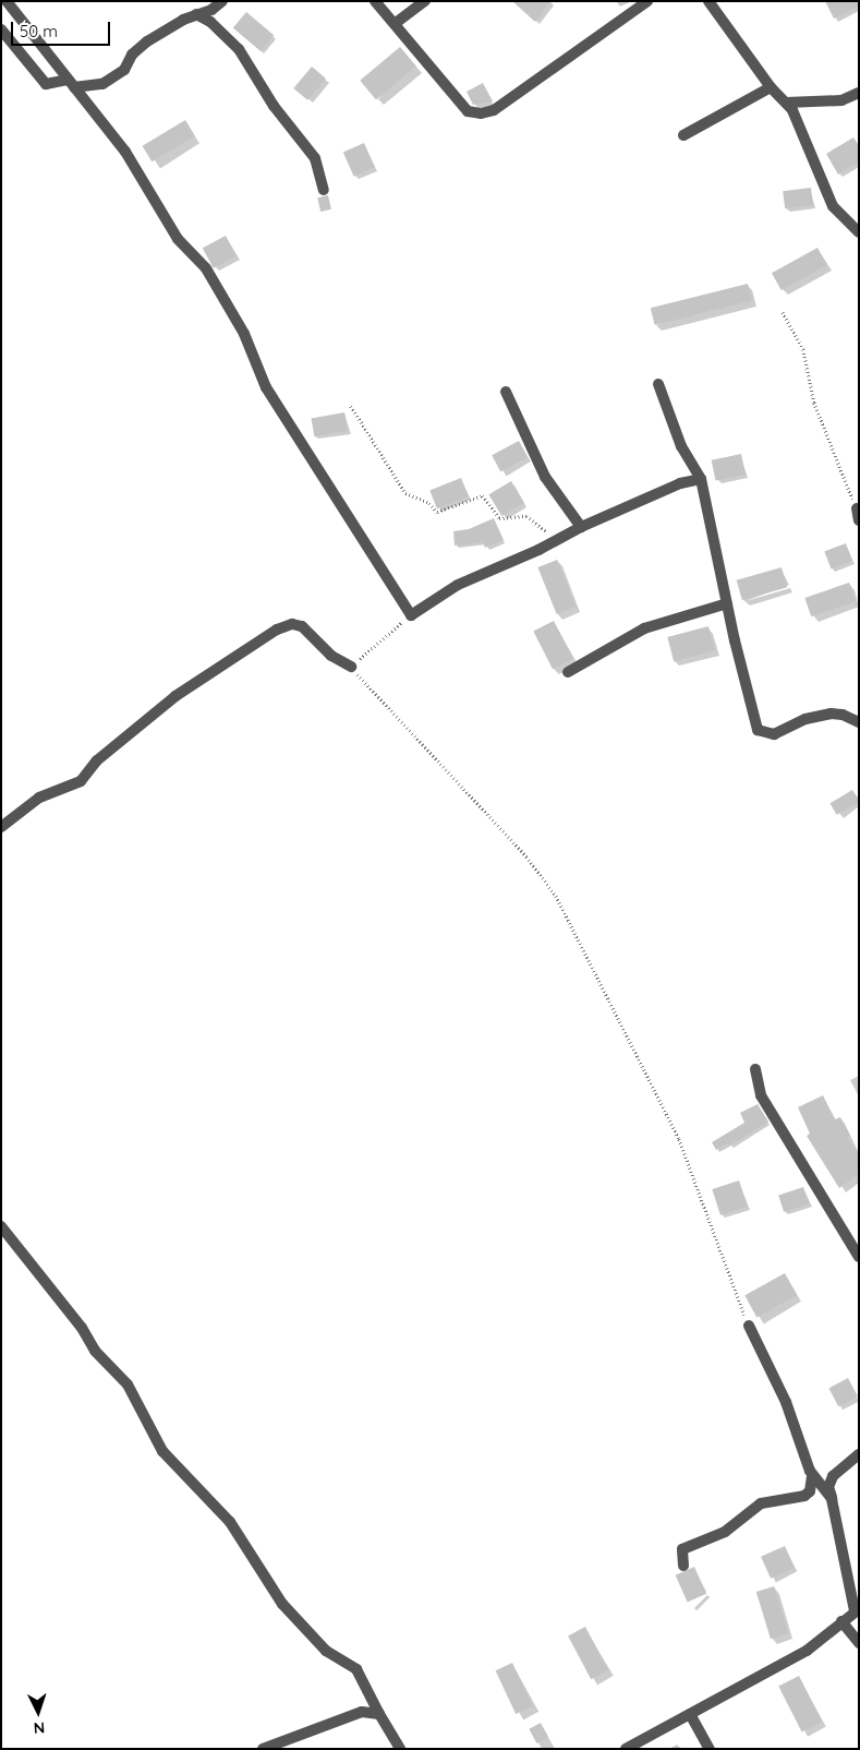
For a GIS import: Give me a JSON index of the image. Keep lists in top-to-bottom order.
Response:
{
  "scale_bar": "50 m",
  "north": "bottom"
}
